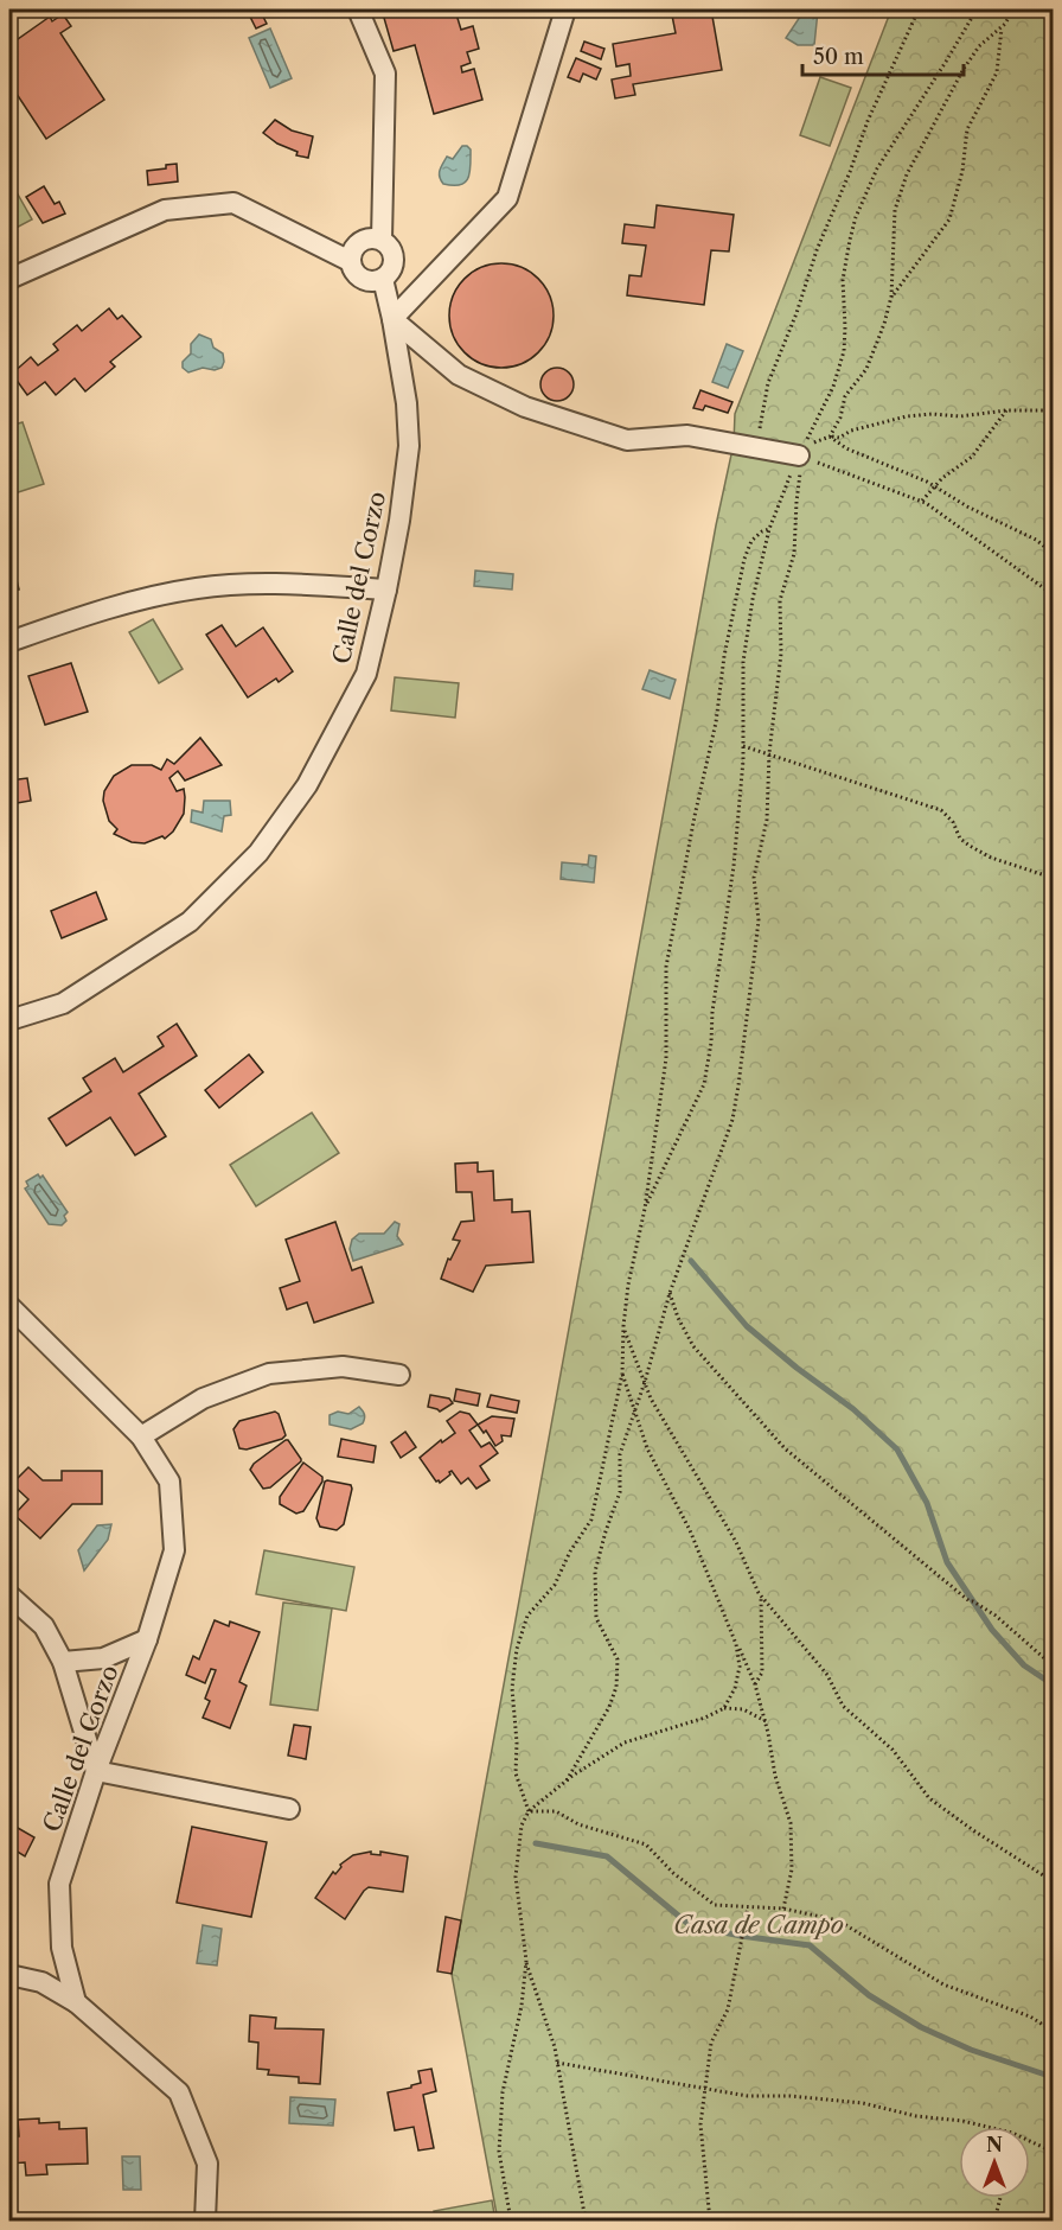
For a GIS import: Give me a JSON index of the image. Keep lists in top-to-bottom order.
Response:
{
  "streets": {
    "street": ["Calle del Corzo"]
  },
  "parks": ["Casa de Campo"],
  "scale_bar": "50 m",
  "north": "top"
}
